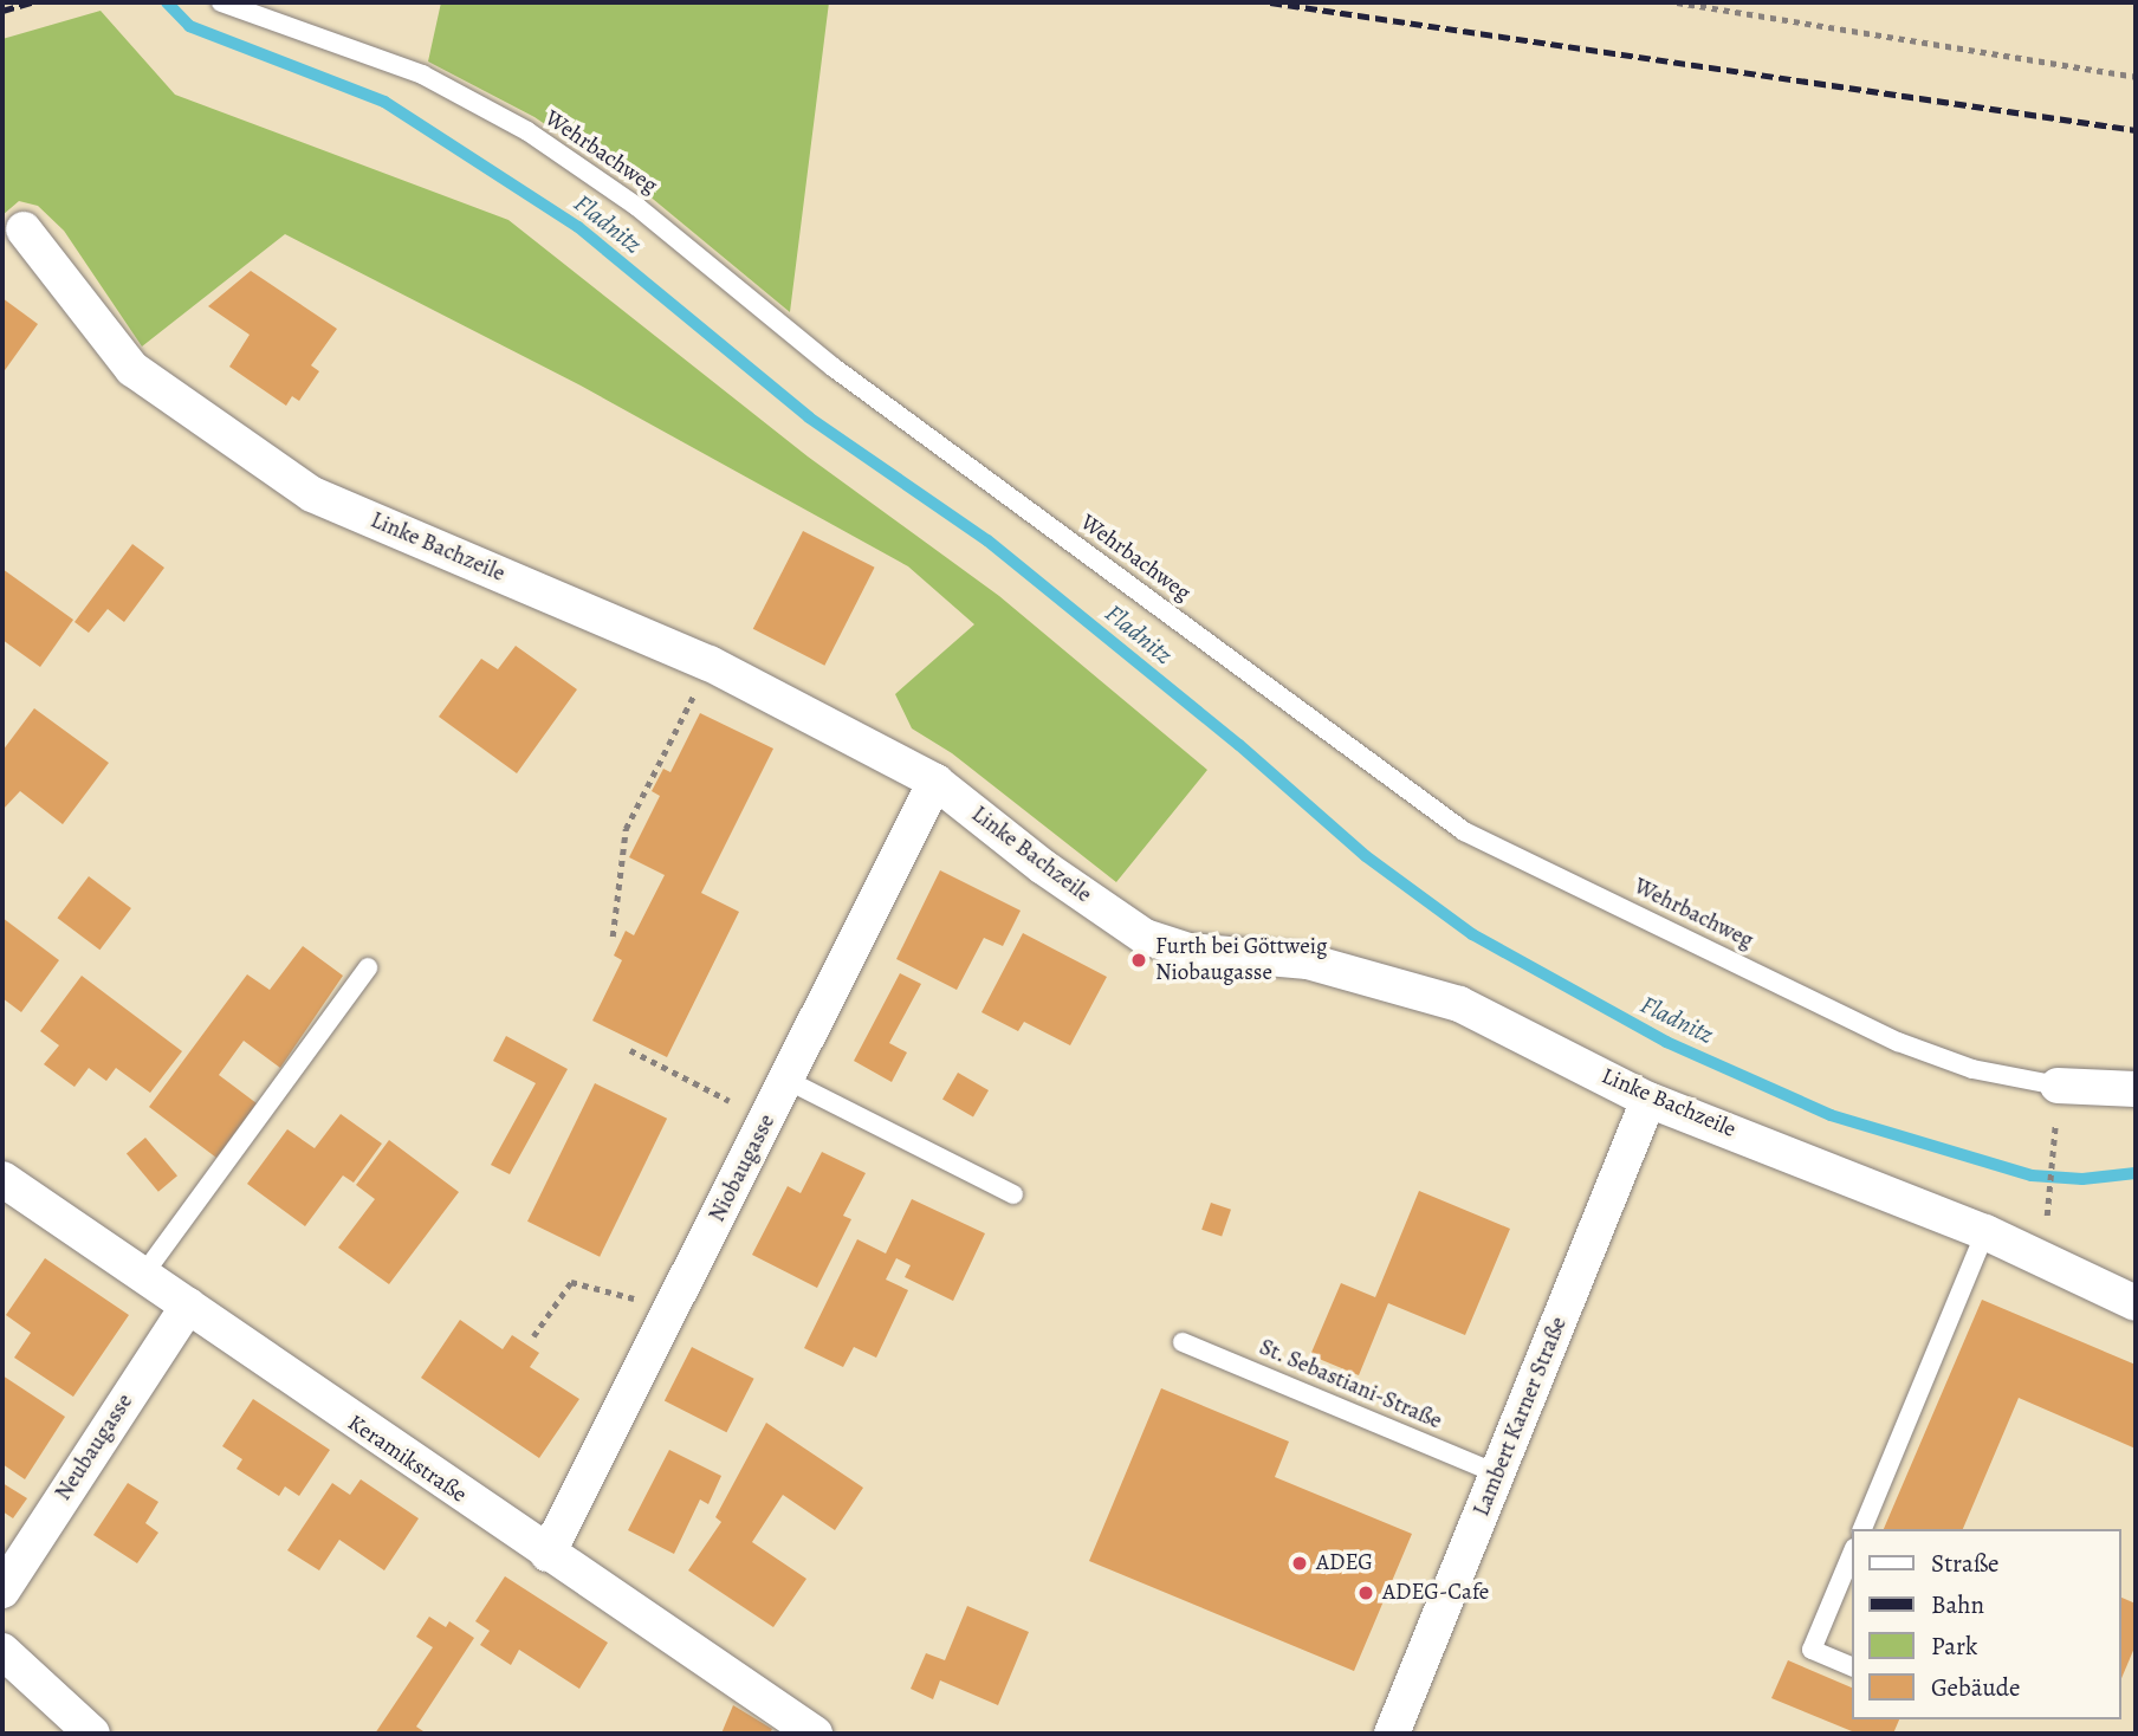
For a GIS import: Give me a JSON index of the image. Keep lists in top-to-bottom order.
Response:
{
  "streets": {
    "street": [
      "Linke Bachzeile",
      "Niobaugasse",
      "Lambert Karner Straße",
      "Neubaugasse",
      "Keramikstraße"
    ],
    "lane": ["Wehrbachweg", "St. Sebastiani-Straße"]
  },
  "crossings": [
    ["Linke Bachzeile", "Niobaugasse"],
    ["Linke Bachzeile", "Lambert Karner Straße"],
    ["Niobaugasse", "Keramikstraße"],
    ["St. Sebastiani-Straße", "Lambert Karner Straße"],
    ["Neubaugasse", "Keramikstraße"]
  ],
  "water": ["Fladnitz"],
  "places": ["Furth bei Göttweig Niobaugasse", "ADEG", "ADEG-Cafe"],
  "legend": [
    "Straße",
    "Bahn",
    "Park",
    "Gebäude"
  ]
}
